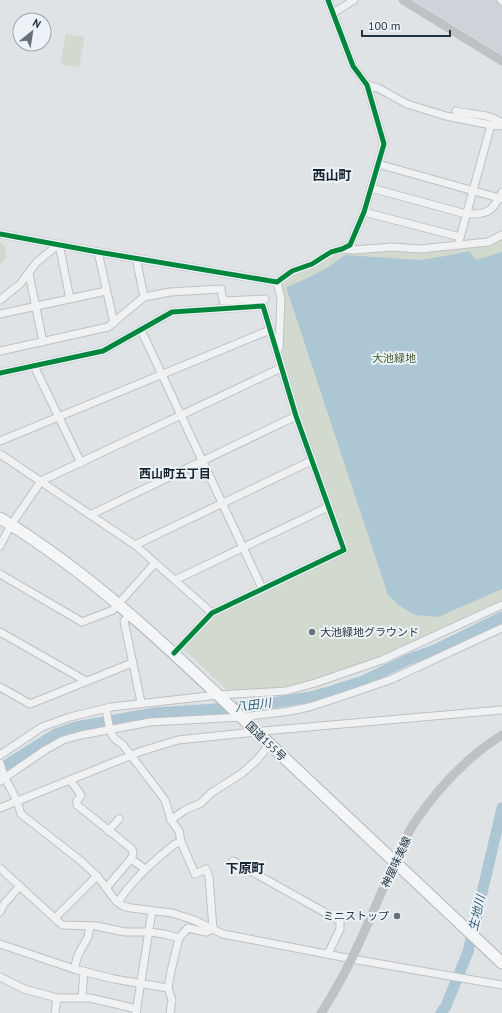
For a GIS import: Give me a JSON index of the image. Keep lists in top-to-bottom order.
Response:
{
  "streets": {
    "highway": ["国道155号"],
    "main road": ["神屋味美線"]
  },
  "crossings": [
    ["国道155号", "神屋味美線"]
  ],
  "districts": ["西山町", "西山町五丁目", "下原町"],
  "water": ["八田川", "生地川"],
  "parks": ["大池緑地"],
  "places": ["大池緑地グラウンド", "ミニストップ"],
  "scale_bar": "100 m",
  "north": "top right"
}
